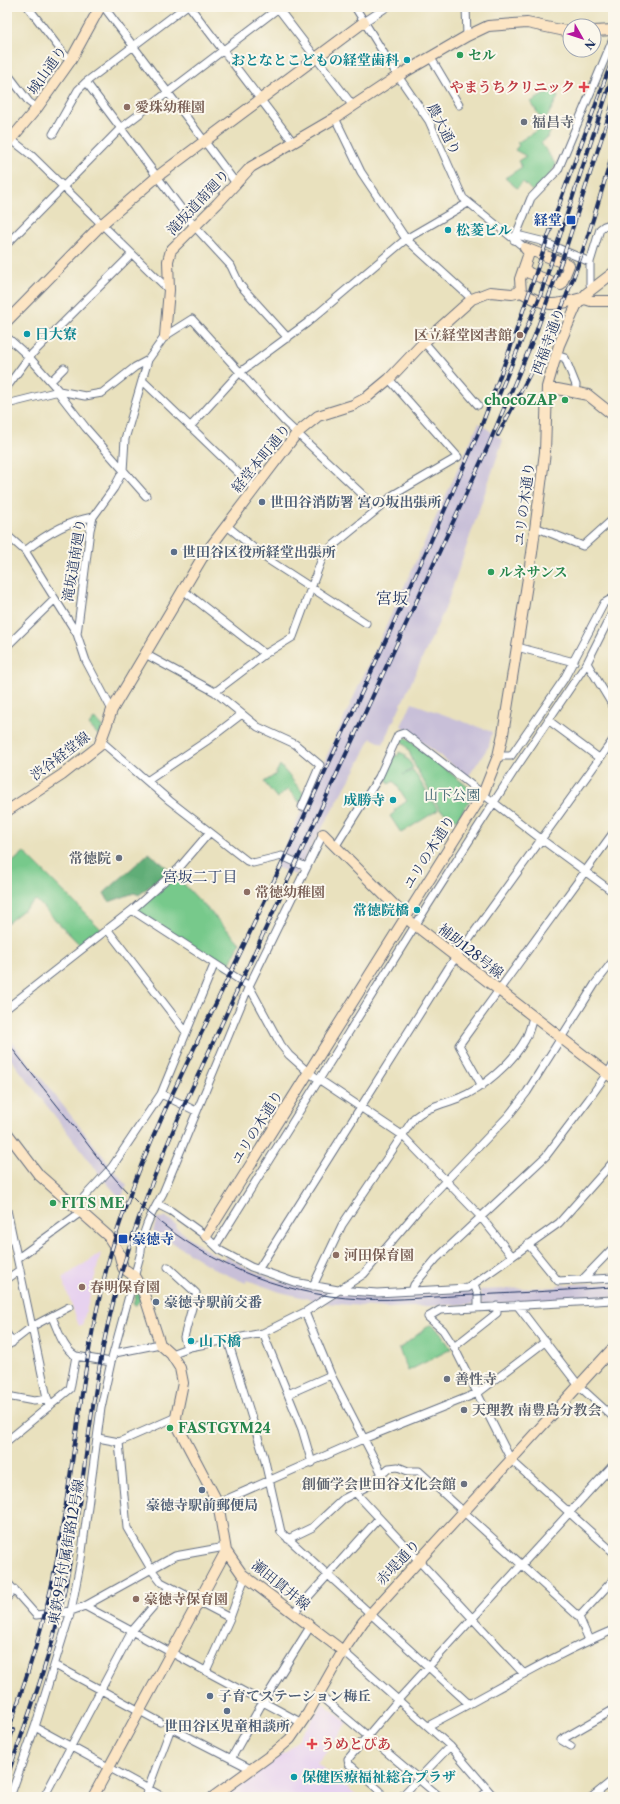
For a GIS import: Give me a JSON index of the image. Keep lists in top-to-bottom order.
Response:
{
  "streets": {
    "street": [
      "城山通り",
      "農大通り",
      "滝坂道南廻り",
      "西福寺通り",
      "経堂本町通り",
      "ユリの木通り",
      "渋谷経堂線",
      "補助128号線",
      "東鉄9号付属街路12号線",
      "赤堤通り",
      "瀬田貫井線"
    ]
  },
  "crossings": [
    ["農大通り", "滝坂道南廻り"],
    ["滝坂道南廻り", "経堂本町通り"],
    ["滝坂道南廻り", "渋谷経堂線"],
    ["西福寺通り", "経堂本町通り"],
    ["西福寺通り", "ユリの木通り"],
    ["経堂本町通り", "渋谷経堂線"],
    ["ユリの木通り", "補助128号線"],
    ["補助128号線", "東鉄9号付属街路12号線"],
    ["赤堤通り", "瀬田貫井線"]
  ],
  "districts": ["宮坂", "宮坂二丁目"],
  "parks": ["山下公園"],
  "places": {
    "other": [
      "セル",
      "おとなとこどもの経堂歯科",
      "愛珠幼稚園",
      "福昌寺",
      "松菱ビル",
      "日大寮",
      "区立経堂図書館",
      "chocoZAP",
      "世田谷消防署 宮の坂出張所",
      "世田谷区役所経堂出張所",
      "ルネサンス",
      "成勝寺",
      "常徳院",
      "常徳幼稚園",
      "常徳院橋",
      "FITS ME",
      "河田保育園",
      "春明保育園",
      "豪徳寺駅前交番",
      "山下橋",
      "善性寺",
      "天理教 南豊島分教会",
      "FASTGYM24",
      "創価学会世田谷文化会館",
      "豪徳寺駅前郵便局",
      "豪徳寺保育園",
      "子育てステーション梅丘",
      "世田谷区児童相談所",
      "保健医療福祉総合プラザ"
    ],
    "health": ["やまうちクリニック", "うめとぴあ"],
    "transit": ["経堂", "豪徳寺"]
  },
  "north": "bottom right"
}
